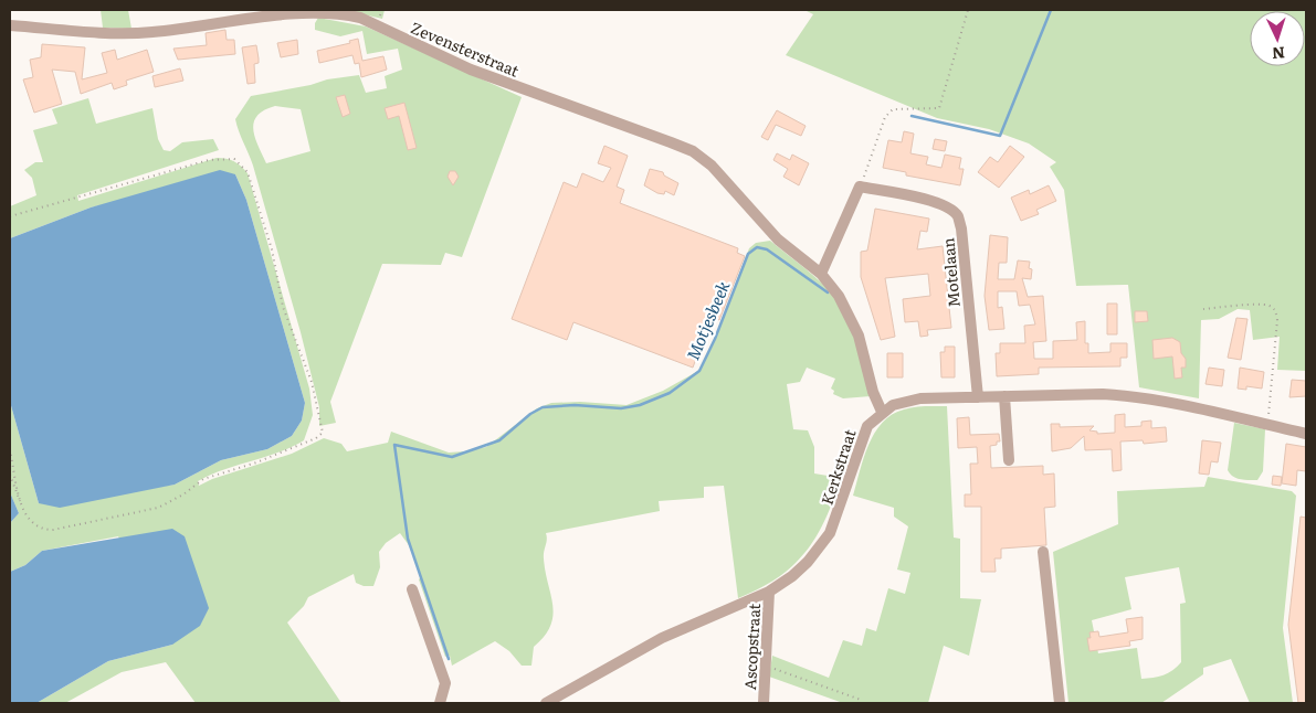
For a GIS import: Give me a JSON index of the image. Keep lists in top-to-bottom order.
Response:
{
  "streets": {
    "street": [
      "Zevensterstraat",
      "Motelaan",
      "Kerkstraat",
      "Ascopstraat"
    ]
  },
  "crossings": [
    ["Zevensterstraat", "Kerkstraat"],
    ["Motelaan", "Kerkstraat"],
    ["Kerkstraat", "Ascopstraat"]
  ],
  "water": ["Motjesbeek"],
  "north": "bottom"
}
